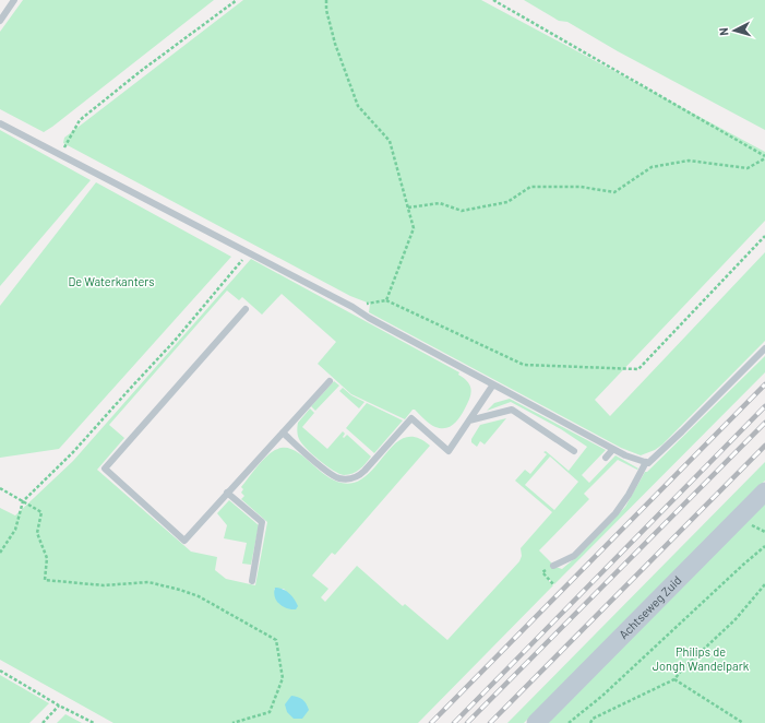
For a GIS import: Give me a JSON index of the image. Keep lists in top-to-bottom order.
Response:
{
  "streets": {
    "street": ["Achtseweg Zuid"]
  },
  "parks": ["De Waterkanters", "Philips de Jongh Wandelpark"],
  "north": "left"
}
